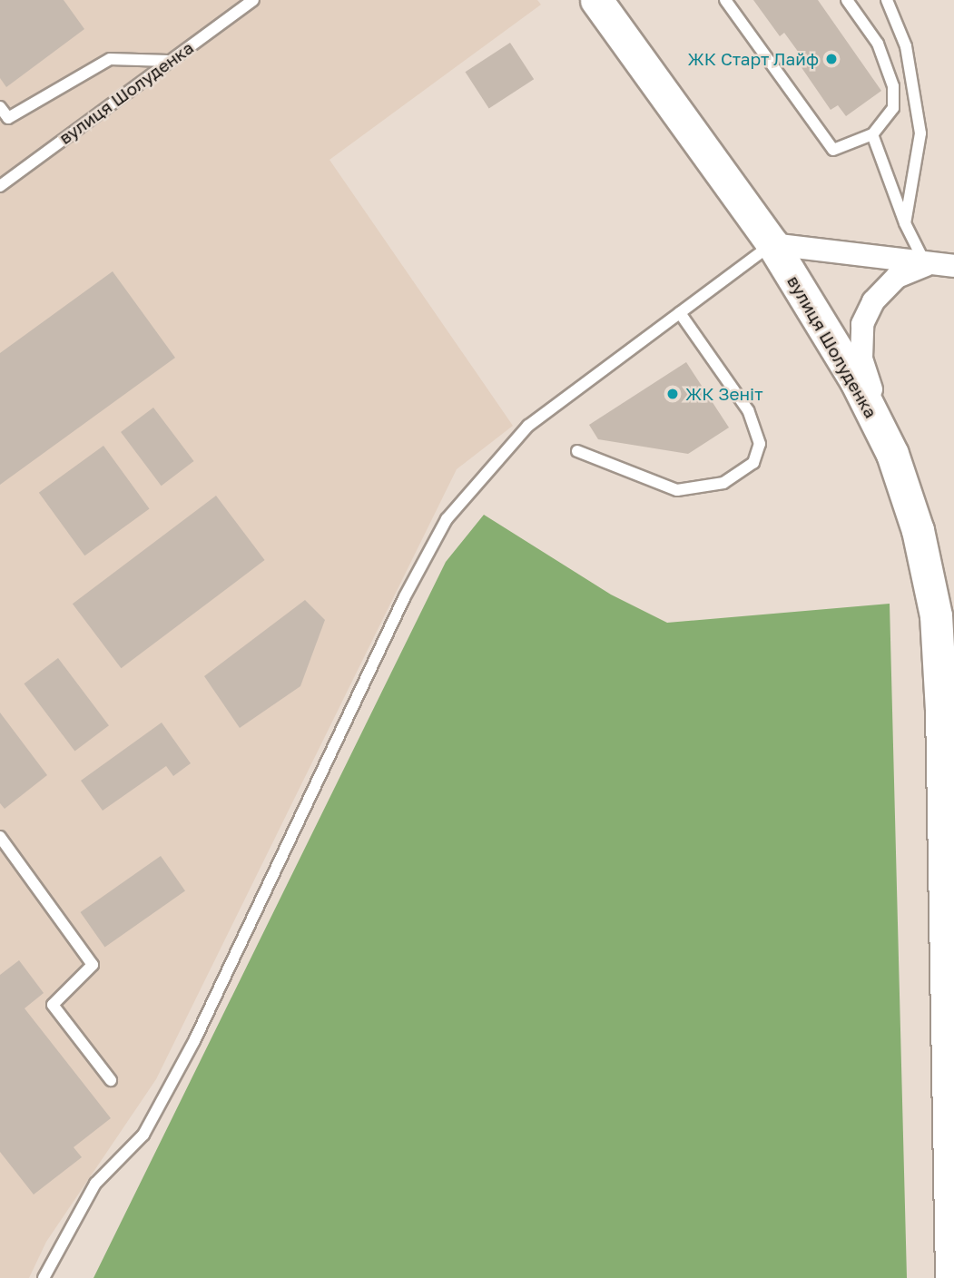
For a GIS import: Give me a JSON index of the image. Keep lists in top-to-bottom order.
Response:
{
  "streets": {
    "main road": ["вулиця Шолуденка"]
  },
  "places": ["ЖК Старт Лайф", "ЖК Зеніт"]
}
